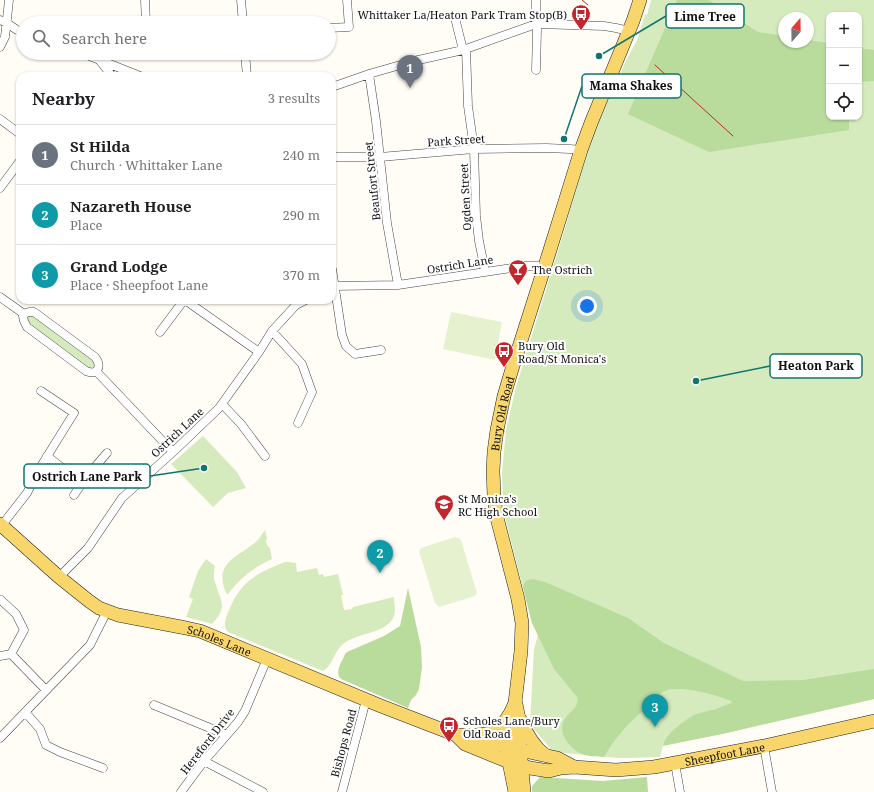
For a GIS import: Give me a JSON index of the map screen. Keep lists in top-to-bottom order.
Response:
{
  "streets": {
    "main road": ["Bury Old Road", "Scholes Lane", "Sheepfoot Lane"],
    "street": [
      "Park Street",
      "Beaufort Street",
      "Ogden Street",
      "Ostrich Lane",
      "Hereford Drive",
      "Bishops Road"
    ]
  },
  "crossings": [
    ["Park Street", "Beaufort Street"],
    ["Park Street", "Ogden Street"],
    ["Park Street", "Bury Old Road"],
    ["Beaufort Street", "Ostrich Lane"],
    ["Ogden Street", "Ostrich Lane"],
    ["Ostrich Lane", "Bury Old Road"],
    ["Ostrich Lane", "Scholes Lane"],
    ["Bury Old Road", "Scholes Lane"],
    ["Bury Old Road", "Sheepfoot Lane"],
    ["Scholes Lane", "Hereford Drive"],
    ["Scholes Lane", "Bishops Road"],
    ["Scholes Lane", "Sheepfoot Lane"]
  ],
  "places": {
    "bus stop": ["Whittaker La/Heaton Park Tram Stop(B)", "Bury Old Road/St Monica's", "Scholes Lane/Bury Old Road"],
    "other": [
      "Lime Tree",
      "Mama Shakes",
      "Heaton Park",
      "Ostrich Lane Park"
    ],
    "bar": ["The Ostrich"],
    "school or university": ["St Monica's RC High School"]
  },
  "north": "top",
  "page": {
    "map_buttons": ["+", "−"],
    "search": "Search here",
    "pins": ["1", "2", "3"],
    "heading": ["Nearby", "3 results"],
    "list": [
      {
        "mark": "1",
        "name": "St Hilda",
        "note": "Church · Whittaker Lane",
        "value": "240 m"
      },
      {
        "mark": "2",
        "name": "Nazareth House",
        "note": "Place",
        "value": "290 m"
      },
      {
        "mark": "3",
        "name": "Grand Lodge",
        "note": "Place · Sheepfoot Lane",
        "value": "370 m"
      }
    ]
  }
}
